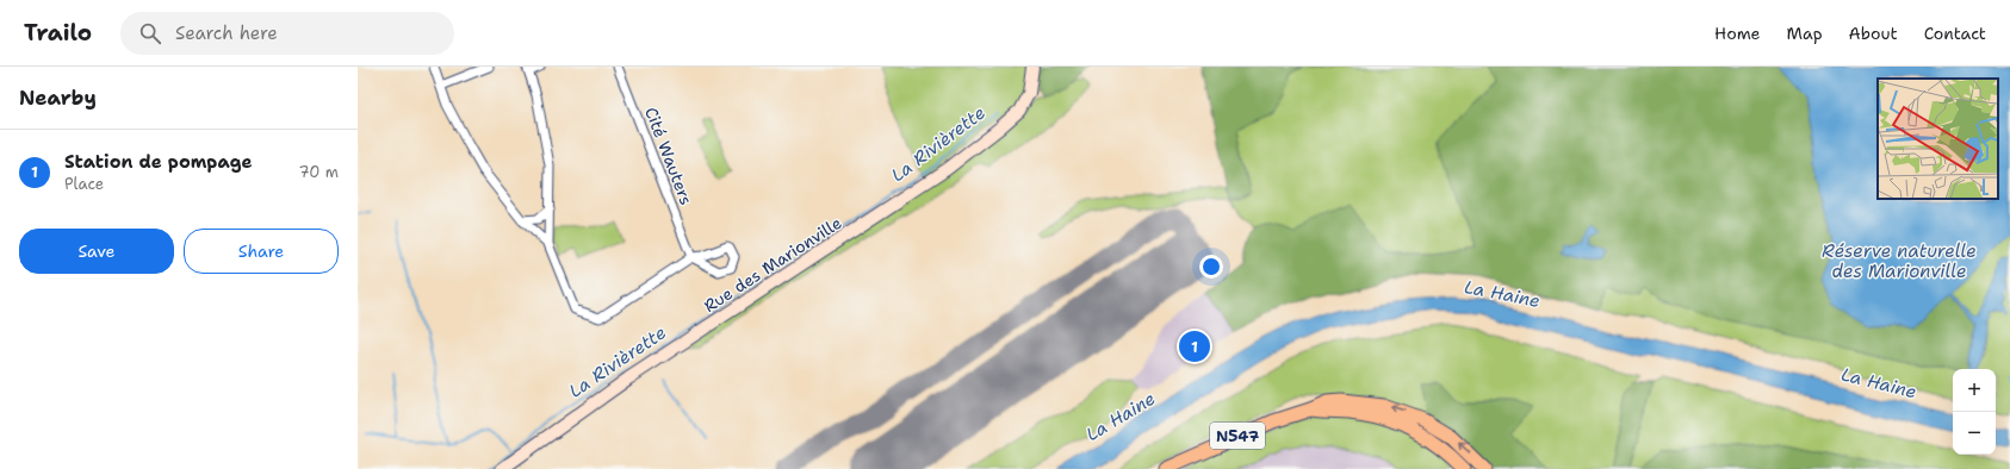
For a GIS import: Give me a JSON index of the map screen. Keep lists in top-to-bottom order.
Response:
{
  "streets": {
    "main road": ["N547"],
    "street": ["Cité Wauters", "Rue des Marionville"]
  },
  "water": ["La Rivièrette", "Réserve naturelle des Marionville", "La Haine"],
  "page": {
    "header": "Trailo",
    "search": "Search here",
    "nav": [
      "Home",
      "Map",
      "About",
      "Contact"
    ],
    "heading": "Nearby",
    "list": [
      {
        "mark": "1",
        "name": "Station de pompage",
        "note": "Place",
        "value": "70 m"
      }
    ],
    "buttons": ["Save", "Share"],
    "pins": "1",
    "map_buttons": ["+", "−"]
  }
}
